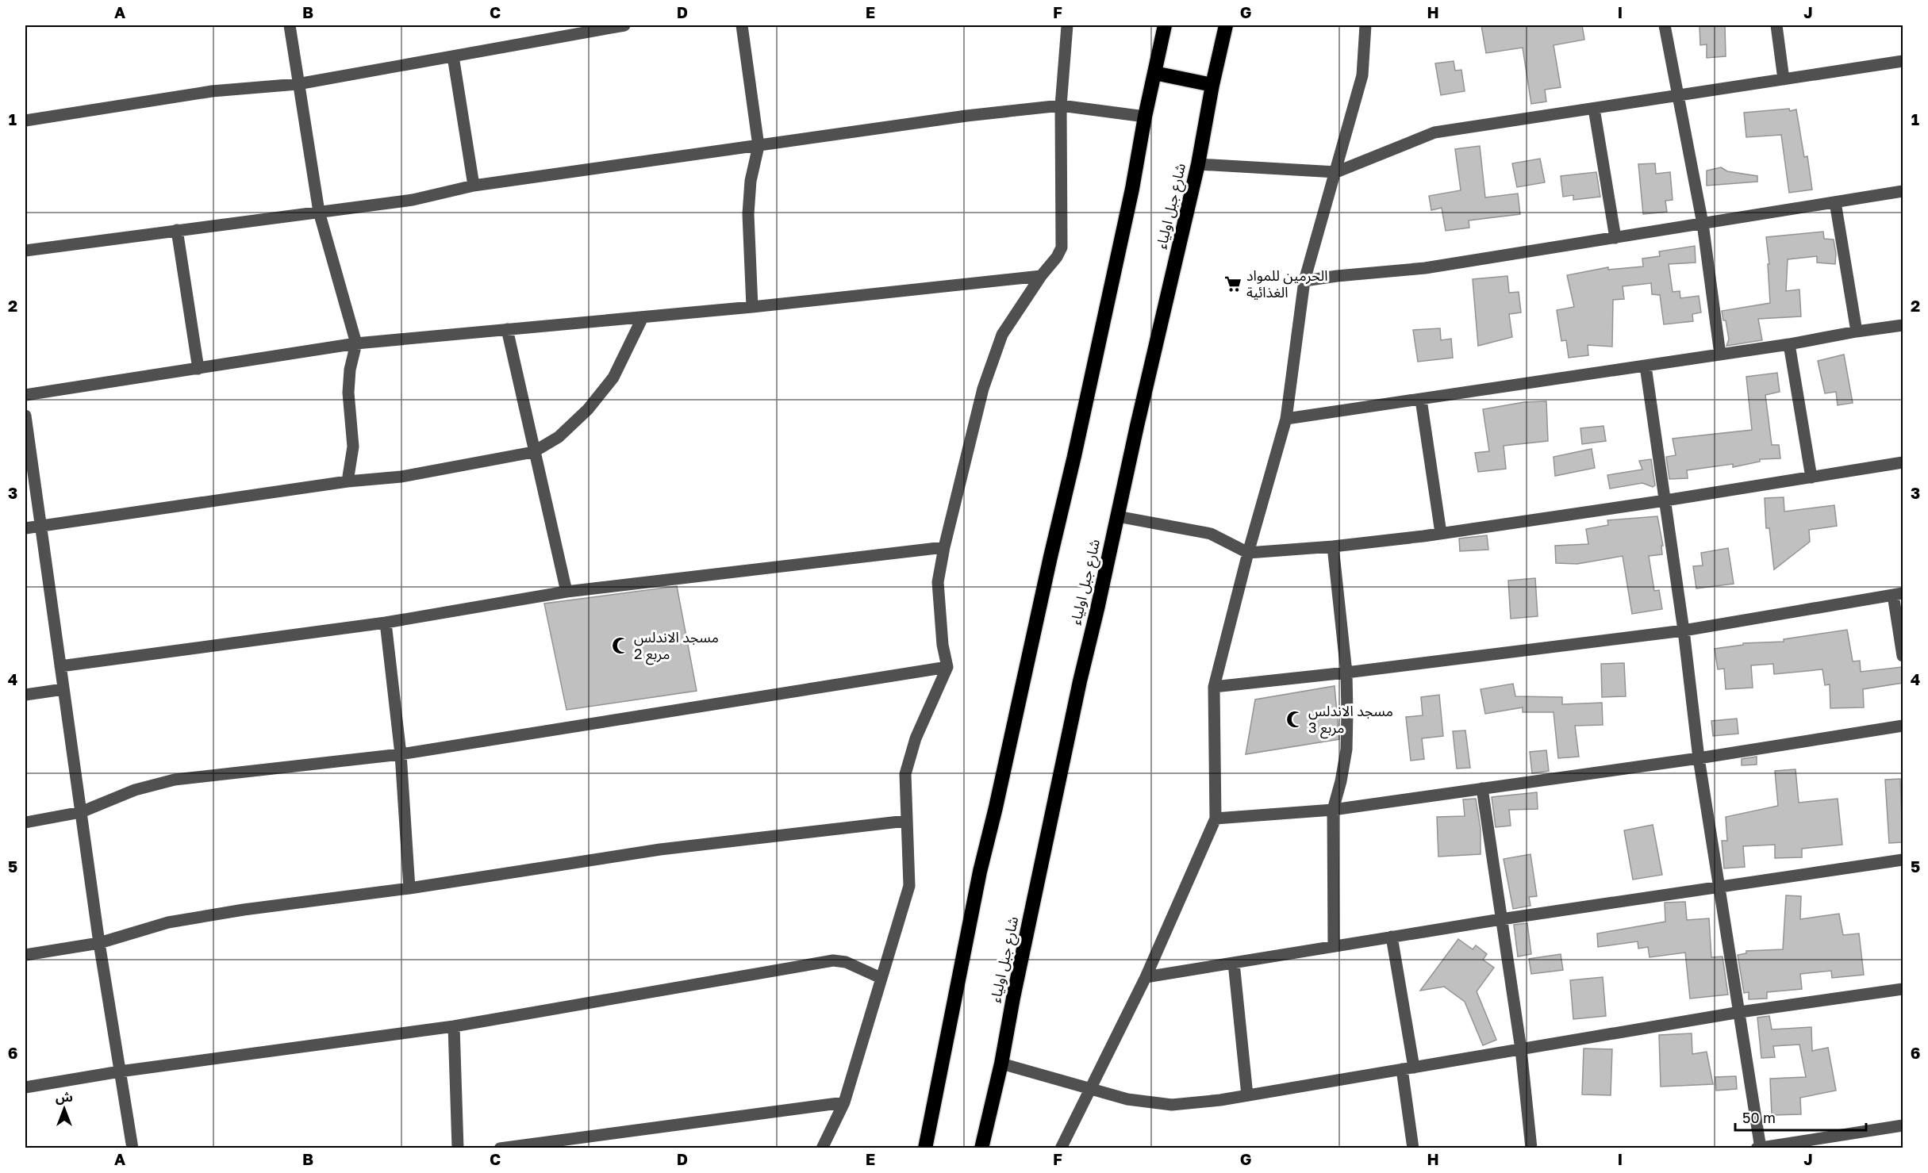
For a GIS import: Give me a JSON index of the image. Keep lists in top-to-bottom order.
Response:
{
  "streets": {
    "highway": ["شارع جبل اولياء"]
  },
  "places": {
    "supermarket": ["الحرمين للمواد الغذائية"],
    "mosque": ["مسجد الاندلس مربع 2", "مسجد الاندلس مربع 3"]
  },
  "scale_bar": "50 m",
  "north": "top",
  "grid": {
    "columns": [
      "A",
      "B",
      "C",
      "D",
      "E",
      "F",
      "G",
      "H",
      "I",
      "J"
    ],
    "rows": [
      "1",
      "2",
      "3",
      "4",
      "5",
      "6"
    ]
  }
}
